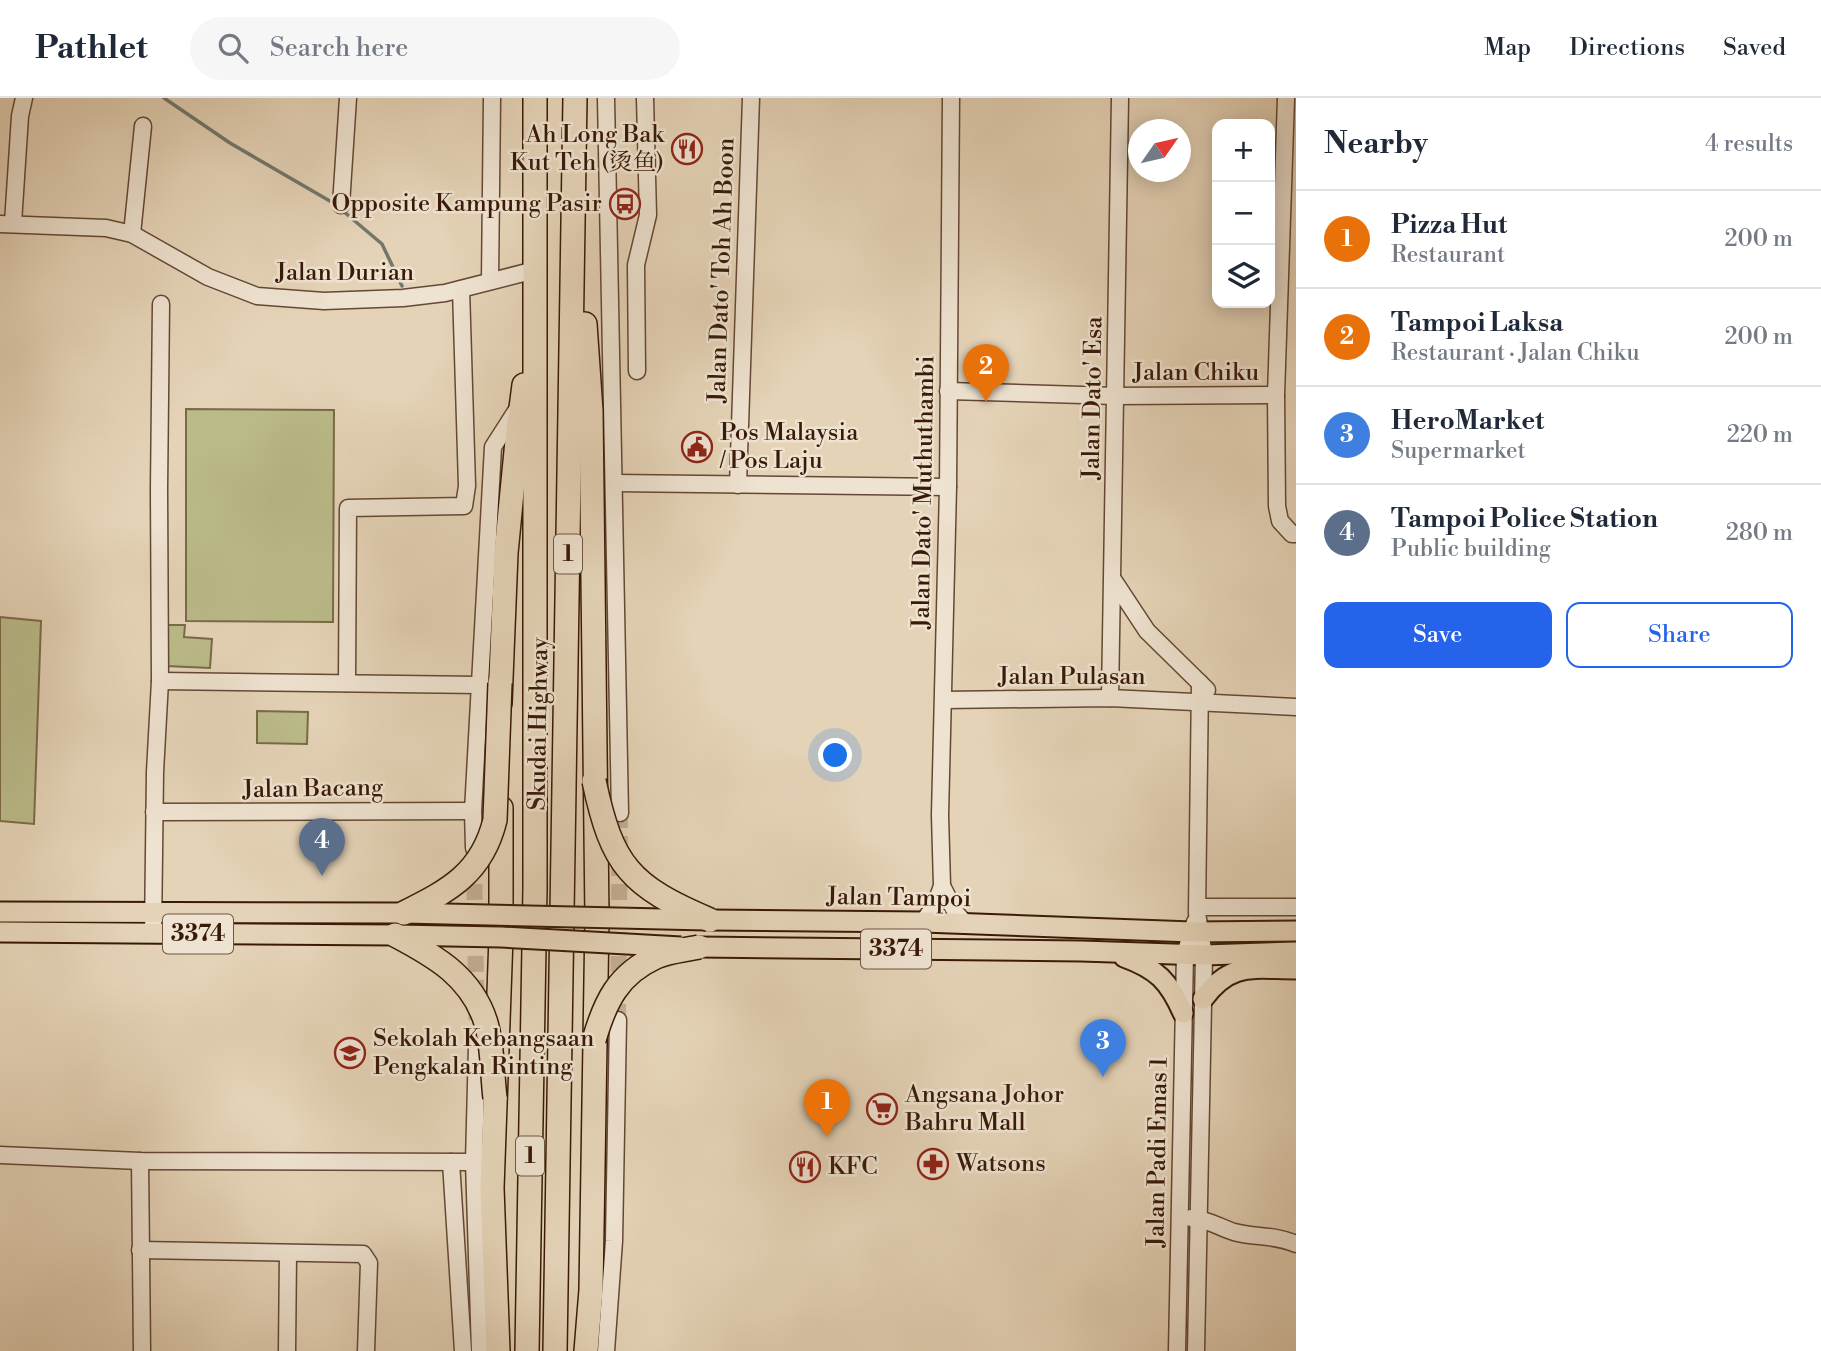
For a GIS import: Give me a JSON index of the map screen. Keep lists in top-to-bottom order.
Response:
{
  "streets": {
    "highway": ["1", "Skudai Highway"],
    "main road": ["Jalan Tampoi", "3374"],
    "street": [
      "Jalan Dato' Toh Ah Boon",
      "Jalan Durian",
      "Jalan Chiku",
      "Jalan Dato' Esa",
      "Jalan Dato' Muthuthambi",
      "Jalan Pulasan",
      "Jalan Bacang",
      "Jalan Padi Emas 1"
    ]
  },
  "crossings": [
    ["Jalan Durian", "Skudai Highway"],
    ["Jalan Chiku", "Jalan Dato' Esa"],
    ["Jalan Chiku", "Jalan Dato' Muthuthambi"],
    ["Jalan Dato' Esa", "Jalan Pulasan"],
    ["Jalan Dato' Muthuthambi", "Jalan Pulasan"],
    ["Jalan Dato' Muthuthambi", "Jalan Tampoi"],
    ["Jalan Tampoi", "3374"],
    ["Jalan Tampoi", "Jalan Padi Emas 1"]
  ],
  "places": {
    "restaurant": ["Ah Long Bak Kut Teh (烫鱼)", "KFC"],
    "bus stop": ["Opposite Kampung Pasir"],
    "public building": ["Pos Malaysia / Pos Laju"],
    "school or university": ["Sekolah Kebangsaan Pengkalan Rinting"],
    "supermarket": ["Angsana Johor Bahru Mall"],
    "pharmacy": ["Watsons"]
  },
  "north": "top right",
  "page": {
    "header": "Pathlet",
    "search": "Search here",
    "nav": ["Map", "Directions", "Saved"],
    "heading": ["Nearby", "4 results"],
    "map_buttons": ["+", "−"],
    "list": [
      {
        "mark": "1",
        "name": "Pizza Hut",
        "note": "Restaurant",
        "value": "200 m"
      },
      {
        "mark": "2",
        "name": "Tampoi Laksa",
        "note": "Restaurant · Jalan Chiku",
        "value": "200 m"
      },
      {
        "mark": "3",
        "name": "HeroMarket",
        "note": "Supermarket",
        "value": "220 m"
      },
      {
        "mark": "4",
        "name": "Tampoi Police Station",
        "note": "Public building",
        "value": "280 m"
      }
    ],
    "pins": [
      "2",
      "4",
      "3",
      "1"
    ],
    "buttons": ["Save", "Share"]
  }
}
